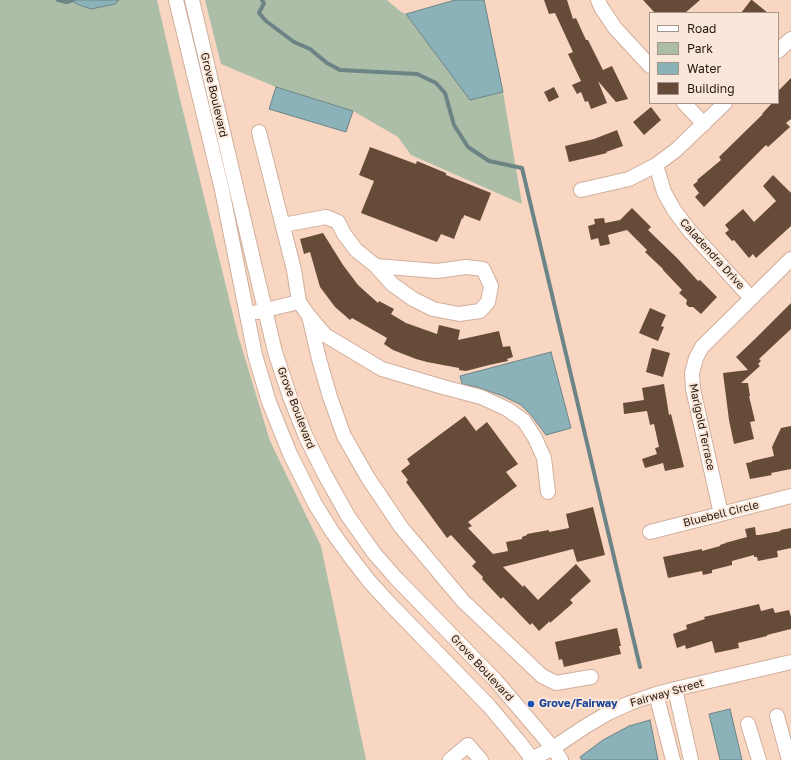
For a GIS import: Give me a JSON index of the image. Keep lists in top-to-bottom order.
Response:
{
  "streets": {
    "street": [
      "Grove Boulevard",
      "Caladendra Drive",
      "Marigold Terrace",
      "Bluebell Circle",
      "Fairway Street"
    ]
  },
  "crossings": [
    ["Grove Boulevard", "Fairway Street"],
    ["Caladendra Drive", "Marigold Terrace"],
    ["Marigold Terrace", "Bluebell Circle"]
  ],
  "places": ["Grove/Fairway"],
  "legend": [
    "Road",
    "Park",
    "Water",
    "Building"
  ]
}
